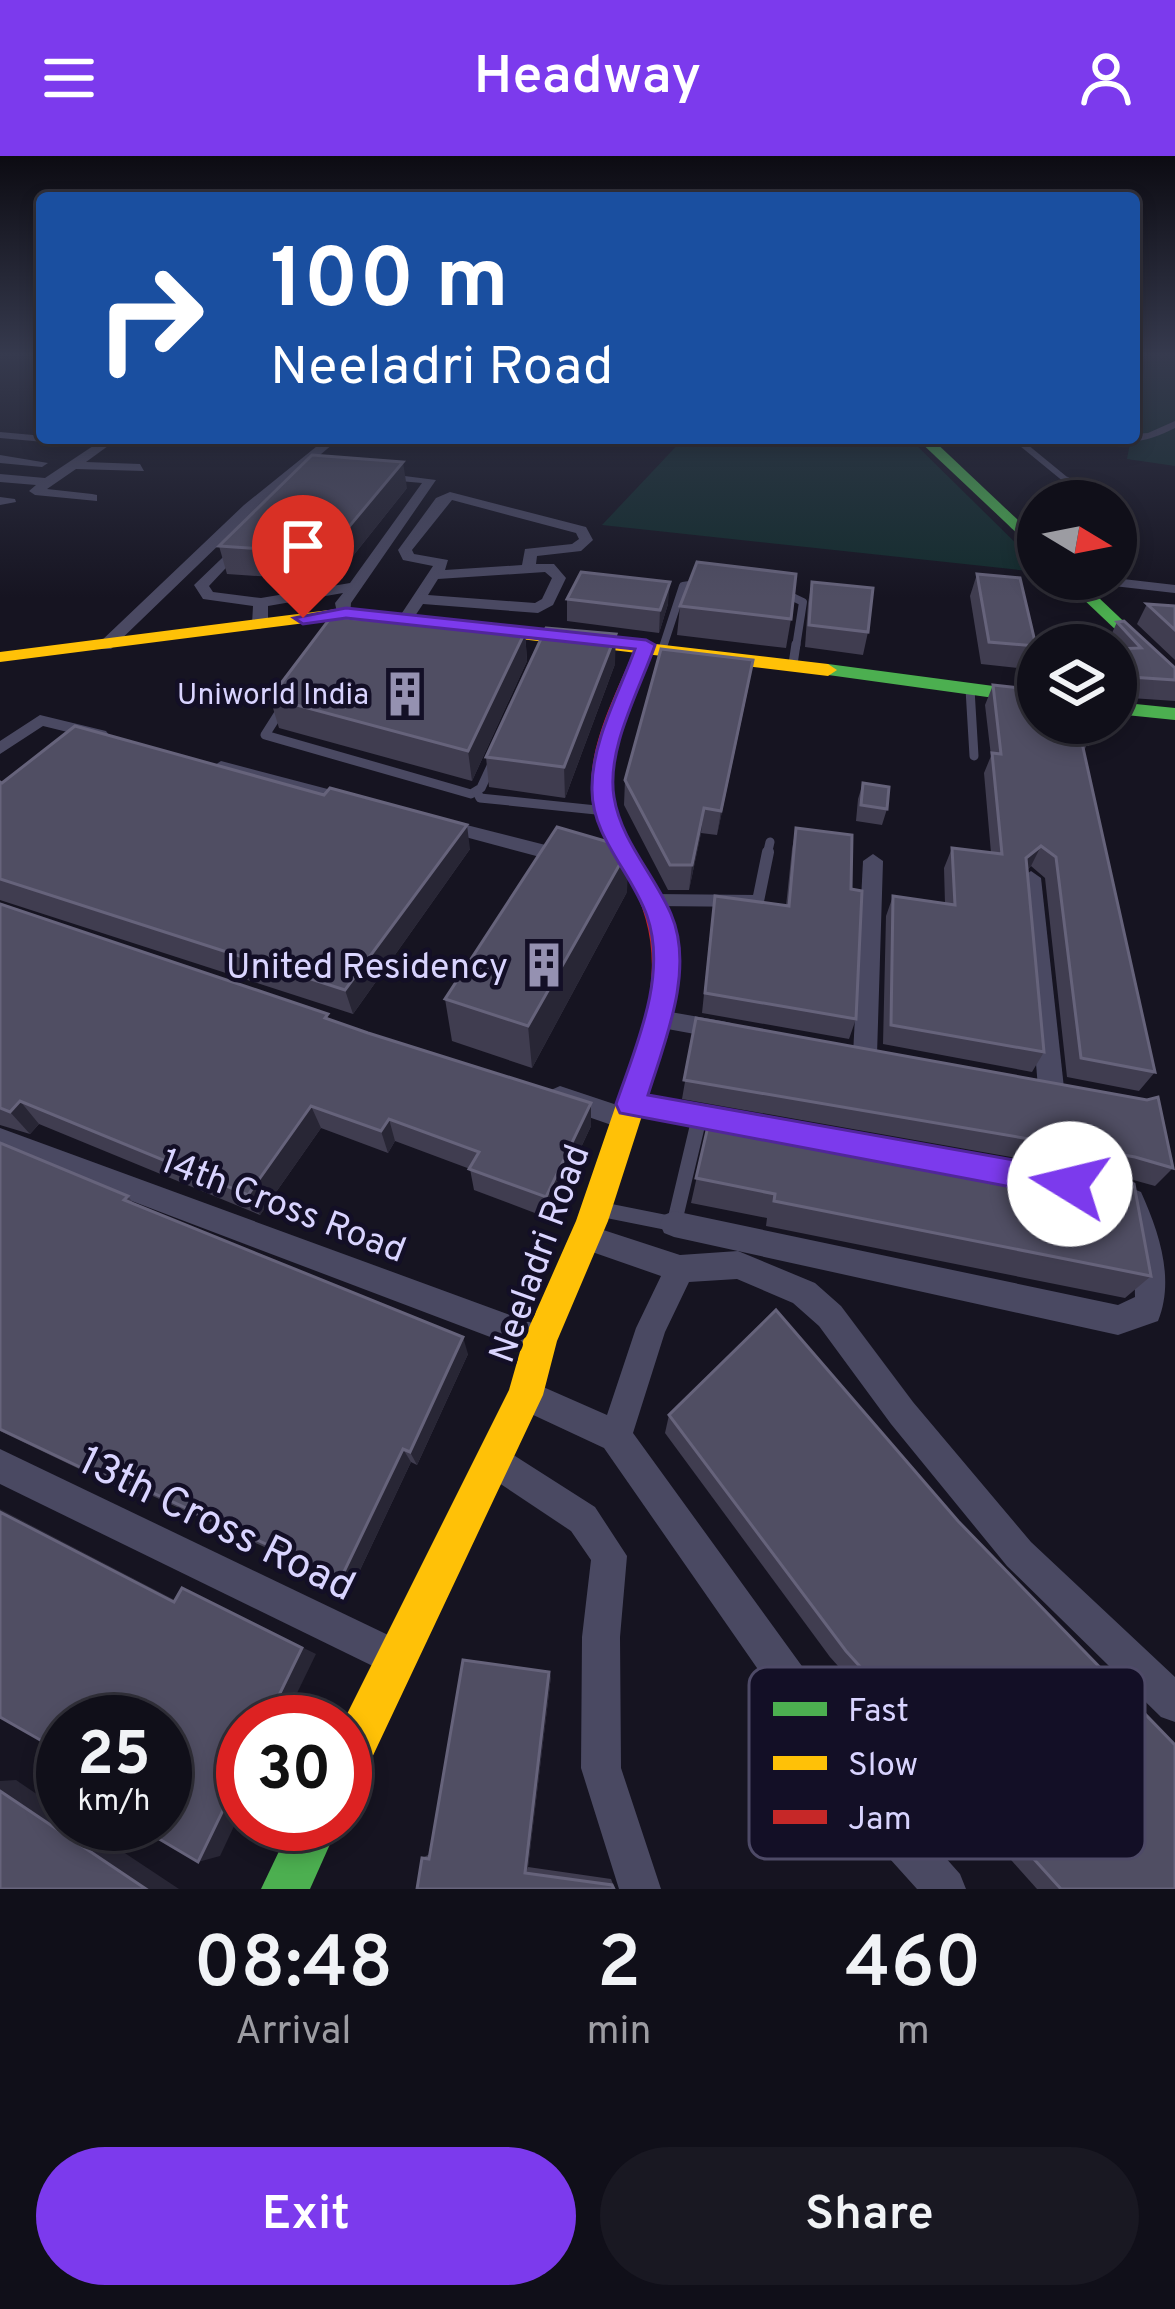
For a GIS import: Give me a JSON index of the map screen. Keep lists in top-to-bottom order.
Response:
{
  "streets": {
    "main road": ["Neeladri Road"],
    "street": ["14th Cross Road", "13th Cross Road"]
  },
  "crossings": [
    ["14th Cross Road", "Neeladri Road"],
    ["Neeladri Road", "13th Cross Road"]
  ],
  "places": {
    "building": ["Uniworld India", "United Residency"]
  },
  "legend": ["Fast", "Slow", "Jam"],
  "north": "right",
  "page": {
    "header": "Headway",
    "turn": ["100 m", "Neeladri Road"],
    "speed": "25 km/h",
    "limit": "30",
    "eta": [
      "08:48",
      "Arrival",
      "2",
      "min",
      "460",
      "m"
    ],
    "buttons": ["Exit", "Share"]
  }
}
